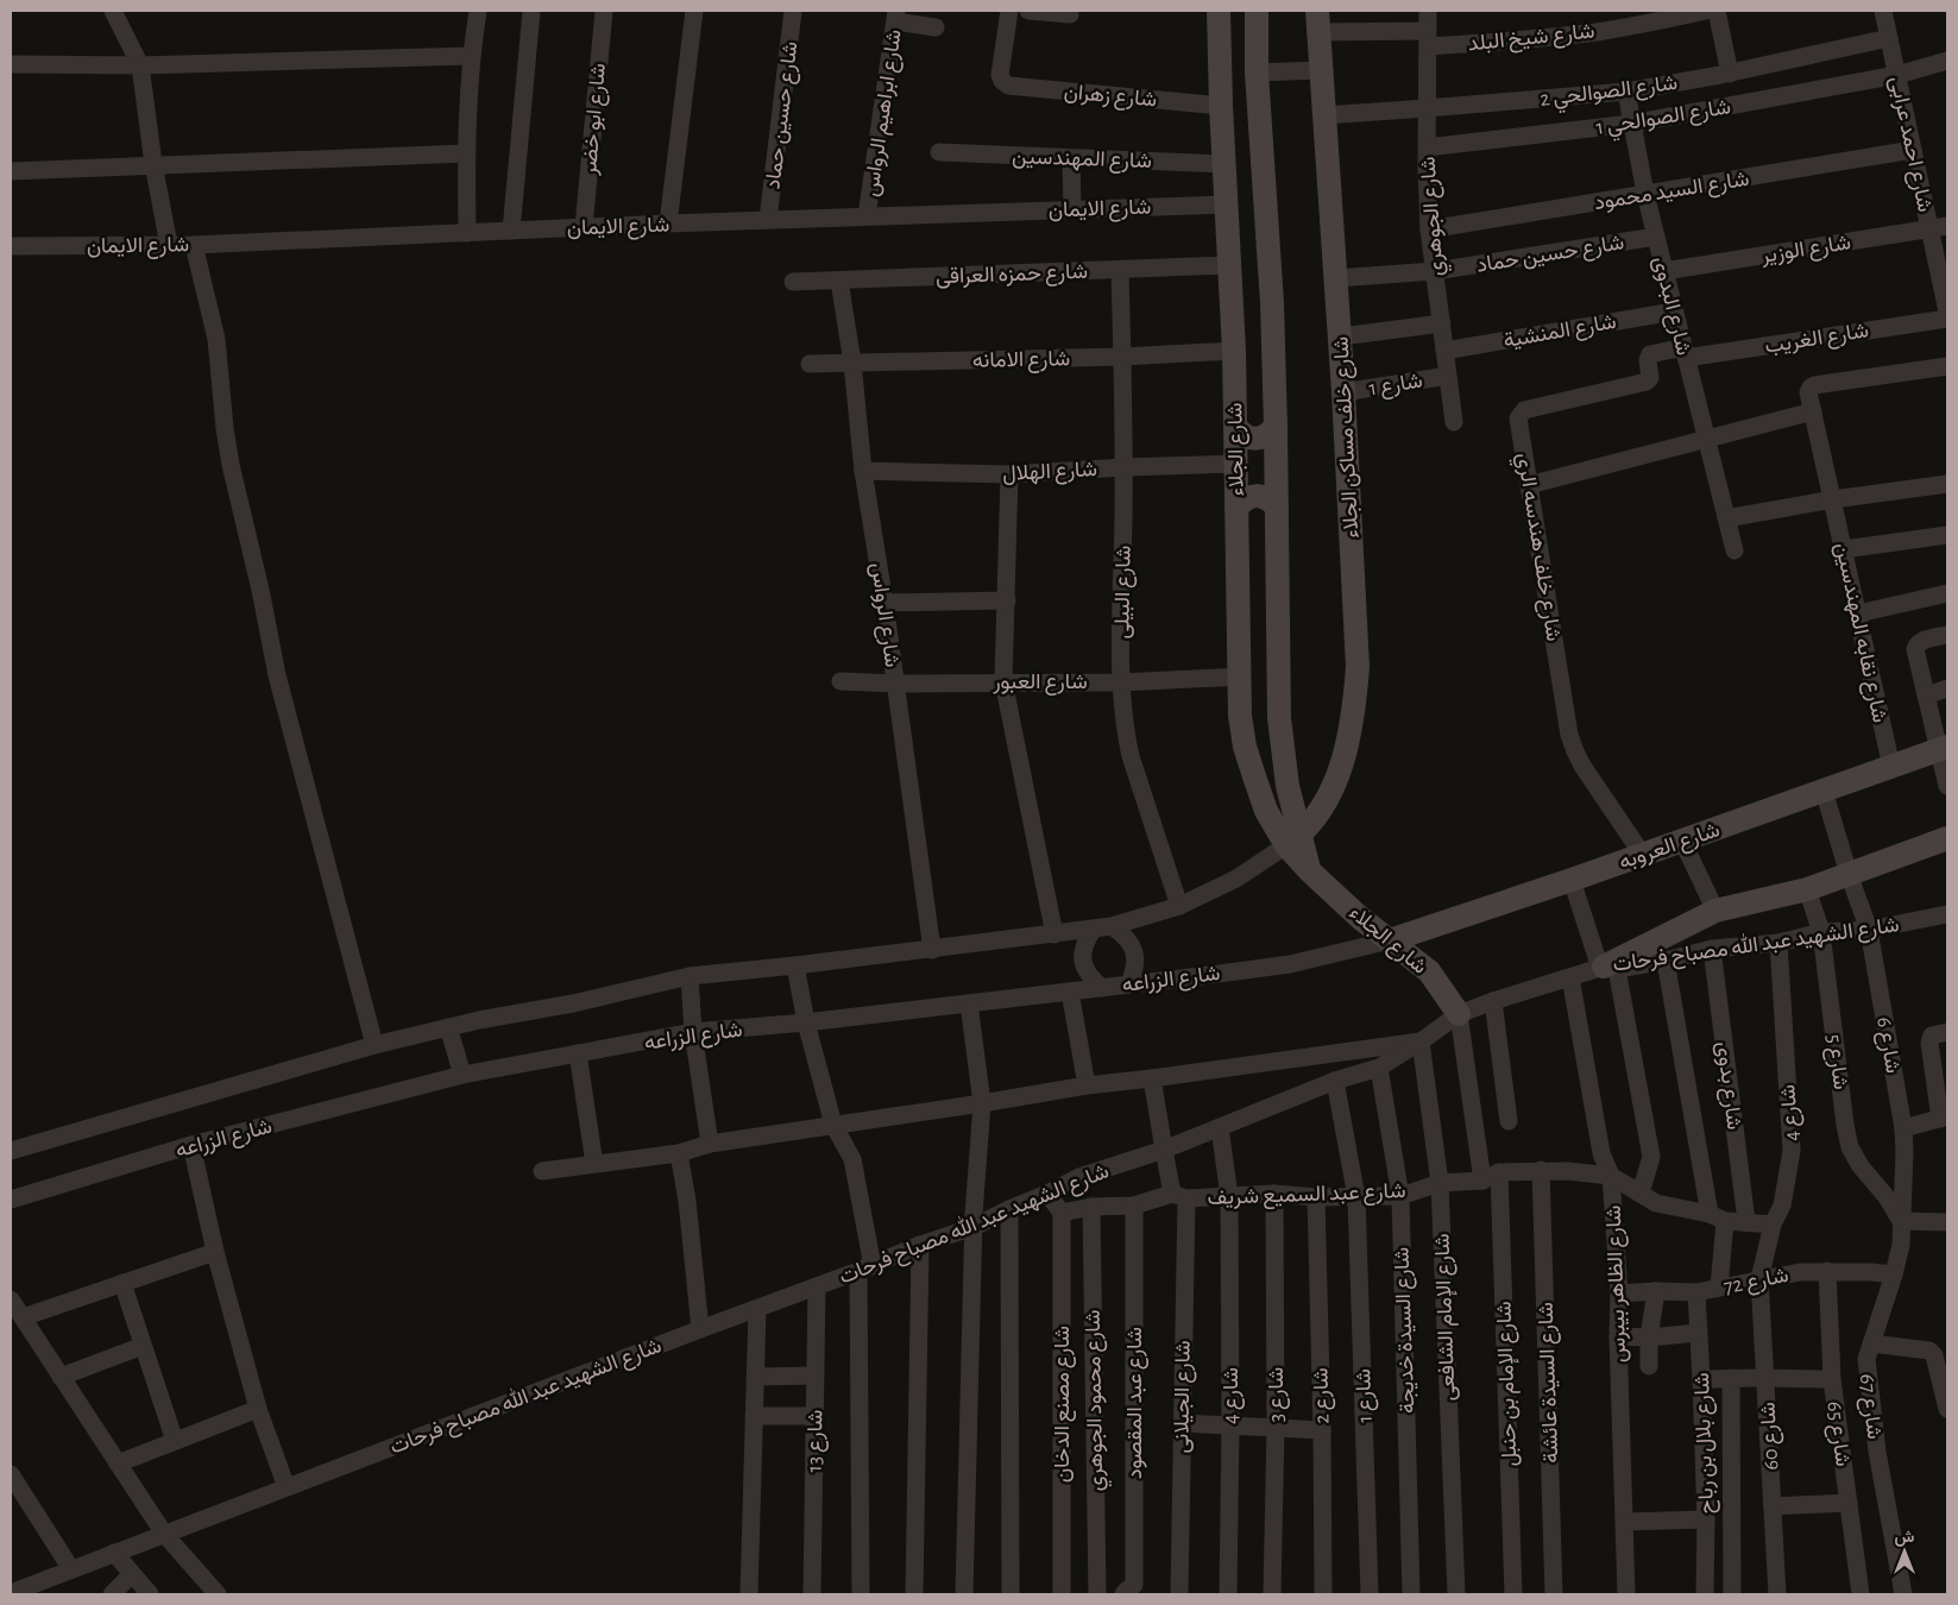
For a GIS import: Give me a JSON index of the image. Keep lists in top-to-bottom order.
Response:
{
  "streets": {
    "street": [
      "شارع شيخ البلد",
      "شارع الصوالحي 2",
      "شارع زهران",
      "شارع ابراهيم الرواس",
      "شارع حسين حماد",
      "شارع الصوالحي 1",
      "شارع ابو خضر",
      "شارع احمد عرابى",
      "شارع المهندسين",
      "شارع السيد محمود",
      "شارع الايمان",
      "شارع الجوهري",
      "شارع الوزير",
      "شارع حمزه العراقى",
      "شارع البدوى",
      "شارع المنشية",
      "شارع الغريب",
      "شارع الامانه",
      "شارع 1",
      "شارع خلف مساكن الجلاء",
      "شارع الجلاء",
      "شارع الهلال",
      "شارع خلف هندسه الري",
      "شارع البيلى",
      "شارع الرواس",
      "شارع نقابه المهندسين",
      "شارع العبور",
      "شارع العروبه",
      "شارع الشهيد عبد الله مصباح فرحات",
      "شارع الزراعه",
      "شارع 6",
      "شارع 5",
      "شارع بدوى",
      "شارع 4",
      "شارع عبد السميع شريف",
      "شارع 72",
      "شارع الظاهر بيبرس",
      "شارع الإمام الشافعى",
      "شارع السيدة خديجة",
      "شارع السيدة عائشة",
      "شارع الإمام بن حنبل",
      "شارع 3",
      "شارع 2",
      "شارع الجيلانى",
      "شارع محمود الجوهري",
      "شارع عبد المقصود",
      "شارع مصنع الدخان",
      "شارع 67",
      "شارع 65",
      "شارع 60",
      "شارع 13",
      "شارع بلال بن رباح"
    ]
  },
  "crossings": [
    ["شارع شيخ البلد", "شارع الجوهري"],
    ["شارع شيخ البلد", "شارع خلف مساكن الجلاء"],
    ["شارع الصوالحي 2", "شارع احمد عرابى"],
    ["شارع الصوالحي 2", "شارع الجوهري"],
    ["شارع الصوالحي 2", "شارع البدوى"],
    ["شارع الصوالحي 2", "شارع خلف مساكن الجلاء"],
    ["شارع زهران", "شارع الجلاء"],
    ["شارع ابراهيم الرواس", "شارع الايمان"],
    ["شارع حسين حماد", "شارع الايمان"],
    ["شارع حسين حماد", "شارع الجوهري"],
    ["شارع حسين حماد", "شارع البدوى"],
    ["شارع حسين حماد", "شارع خلف مساكن الجلاء"],
    ["شارع الصوالحي 1", "شارع احمد عرابى"],
    ["شارع الصوالحي 1", "شارع الجوهري"],
    ["شارع الصوالحي 1", "شارع البدوى"],
    ["شارع ابو خضر", "شارع الايمان"],
    ["شارع احمد عرابى", "شارع السيد محمود"],
    ["شارع احمد عرابى", "شارع الوزير"],
    ["شارع المهندسين", "شارع الجلاء"],
    ["شارع السيد محمود", "شارع الجوهري"],
    ["شارع السيد محمود", "شارع البدوى"],
    ["شارع الايمان", "شارع الجلاء"],
    ["شارع الجوهري", "شارع المنشية"],
    ["شارع الجوهري", "شارع 1"],
    ["شارع الوزير", "شارع البدوى"],
    ["شارع حمزه العراقى", "شارع الجلاء"],
    ["شارع حمزه العراقى", "شارع البيلى"],
    ["شارع حمزه العراقى", "شارع الرواس"],
    ["شارع البدوى", "شارع المنشية"],
    ["شارع البدوى", "شارع الغريب"],
    ["شارع البدوى", "شارع خلف هندسه الري"],
    ["شارع الغريب", "شارع خلف هندسه الري"],
    ["شارع الامانه", "شارع الجلاء"],
    ["شارع الامانه", "شارع البيلى"],
    ["شارع الامانه", "شارع الرواس"],
    ["شارع 1", "شارع خلف مساكن الجلاء"],
    ["شارع 1", "شارع الشهيد عبد الله مصباح فرحات"],
    ["شارع 1", "شارع عبد السميع شريف"],
    ["شارع خلف مساكن الجلاء", "شارع الجلاء"],
    ["شارع الجلاء", "شارع الهلال"],
    ["شارع الجلاء", "شارع العبور"],
    ["شارع الجلاء", "شارع العروبه"],
    ["شارع الجلاء", "شارع الشهيد عبد الله مصباح فرحات"],
    ["شارع الجلاء", "شارع الزراعه"],
    ["شارع الهلال", "شارع البيلى"],
    ["شارع الهلال", "شارع الرواس"],
    ["شارع خلف هندسه الري", "شارع العروبه"],
    ["شارع البيلى", "شارع العبور"],
    ["شارع الرواس", "شارع العبور"],
    ["شارع نقابه المهندسين", "شارع العروبه"],
    ["شارع العروبه", "شارع الزراعه"],
    ["شارع العروبه", "شارع 6"],
    ["شارع الشهيد عبد الله مصباح فرحات", "شارع 6"],
    ["شارع الشهيد عبد الله مصباح فرحات", "شارع 5"],
    ["شارع الشهيد عبد الله مصباح فرحات", "شارع بدوى"],
    ["شارع الشهيد عبد الله مصباح فرحات", "شارع 4"],
    ["شارع الشهيد عبد الله مصباح فرحات", "شارع الظاهر بيبرس"],
    ["شارع الشهيد عبد الله مصباح فرحات", "شارع الإمام الشافعى"],
    ["شارع الشهيد عبد الله مصباح فرحات", "شارع السيدة خديجة"],
    ["شارع الشهيد عبد الله مصباح فرحات", "شارع الجيلانى"],
    ["شارع الشهيد عبد الله مصباح فرحات", "شارع 13"],
    ["شارع 6", "شارع 5"],
    ["شارع 6", "شارع 67"],
    ["شارع 5", "شارع 67"],
    ["شارع 4", "شارع عبد السميع شريف"],
    ["شارع 4", "شارع 72"],
    ["شارع 4", "شارع 60"],
    ["شارع عبد السميع شريف", "شارع الظاهر بيبرس"],
    ["شارع عبد السميع شريف", "شارع الإمام الشافعى"],
    ["شارع عبد السميع شريف", "شارع السيدة خديجة"],
    ["شارع عبد السميع شريف", "شارع السيدة عائشة"],
    ["شارع عبد السميع شريف", "شارع الإمام بن حنبل"],
    ["شارع عبد السميع شريف", "شارع 3"],
    ["شارع عبد السميع شريف", "شارع 2"],
    ["شارع عبد السميع شريف", "شارع الجيلانى"],
    ["شارع عبد السميع شريف", "شارع محمود الجوهري"],
    ["شارع عبد السميع شريف", "شارع عبد المقصود"],
    ["شارع عبد السميع شريف", "شارع مصنع الدخان"],
    ["شارع 72", "شارع الظاهر بيبرس"],
    ["شارع 72", "شارع 67"],
    ["شارع 72", "شارع 65"],
    ["شارع 72", "شارع 60"],
    ["شارع 72", "شارع بلال بن رباح"]
  ],
  "north": "top"
}
